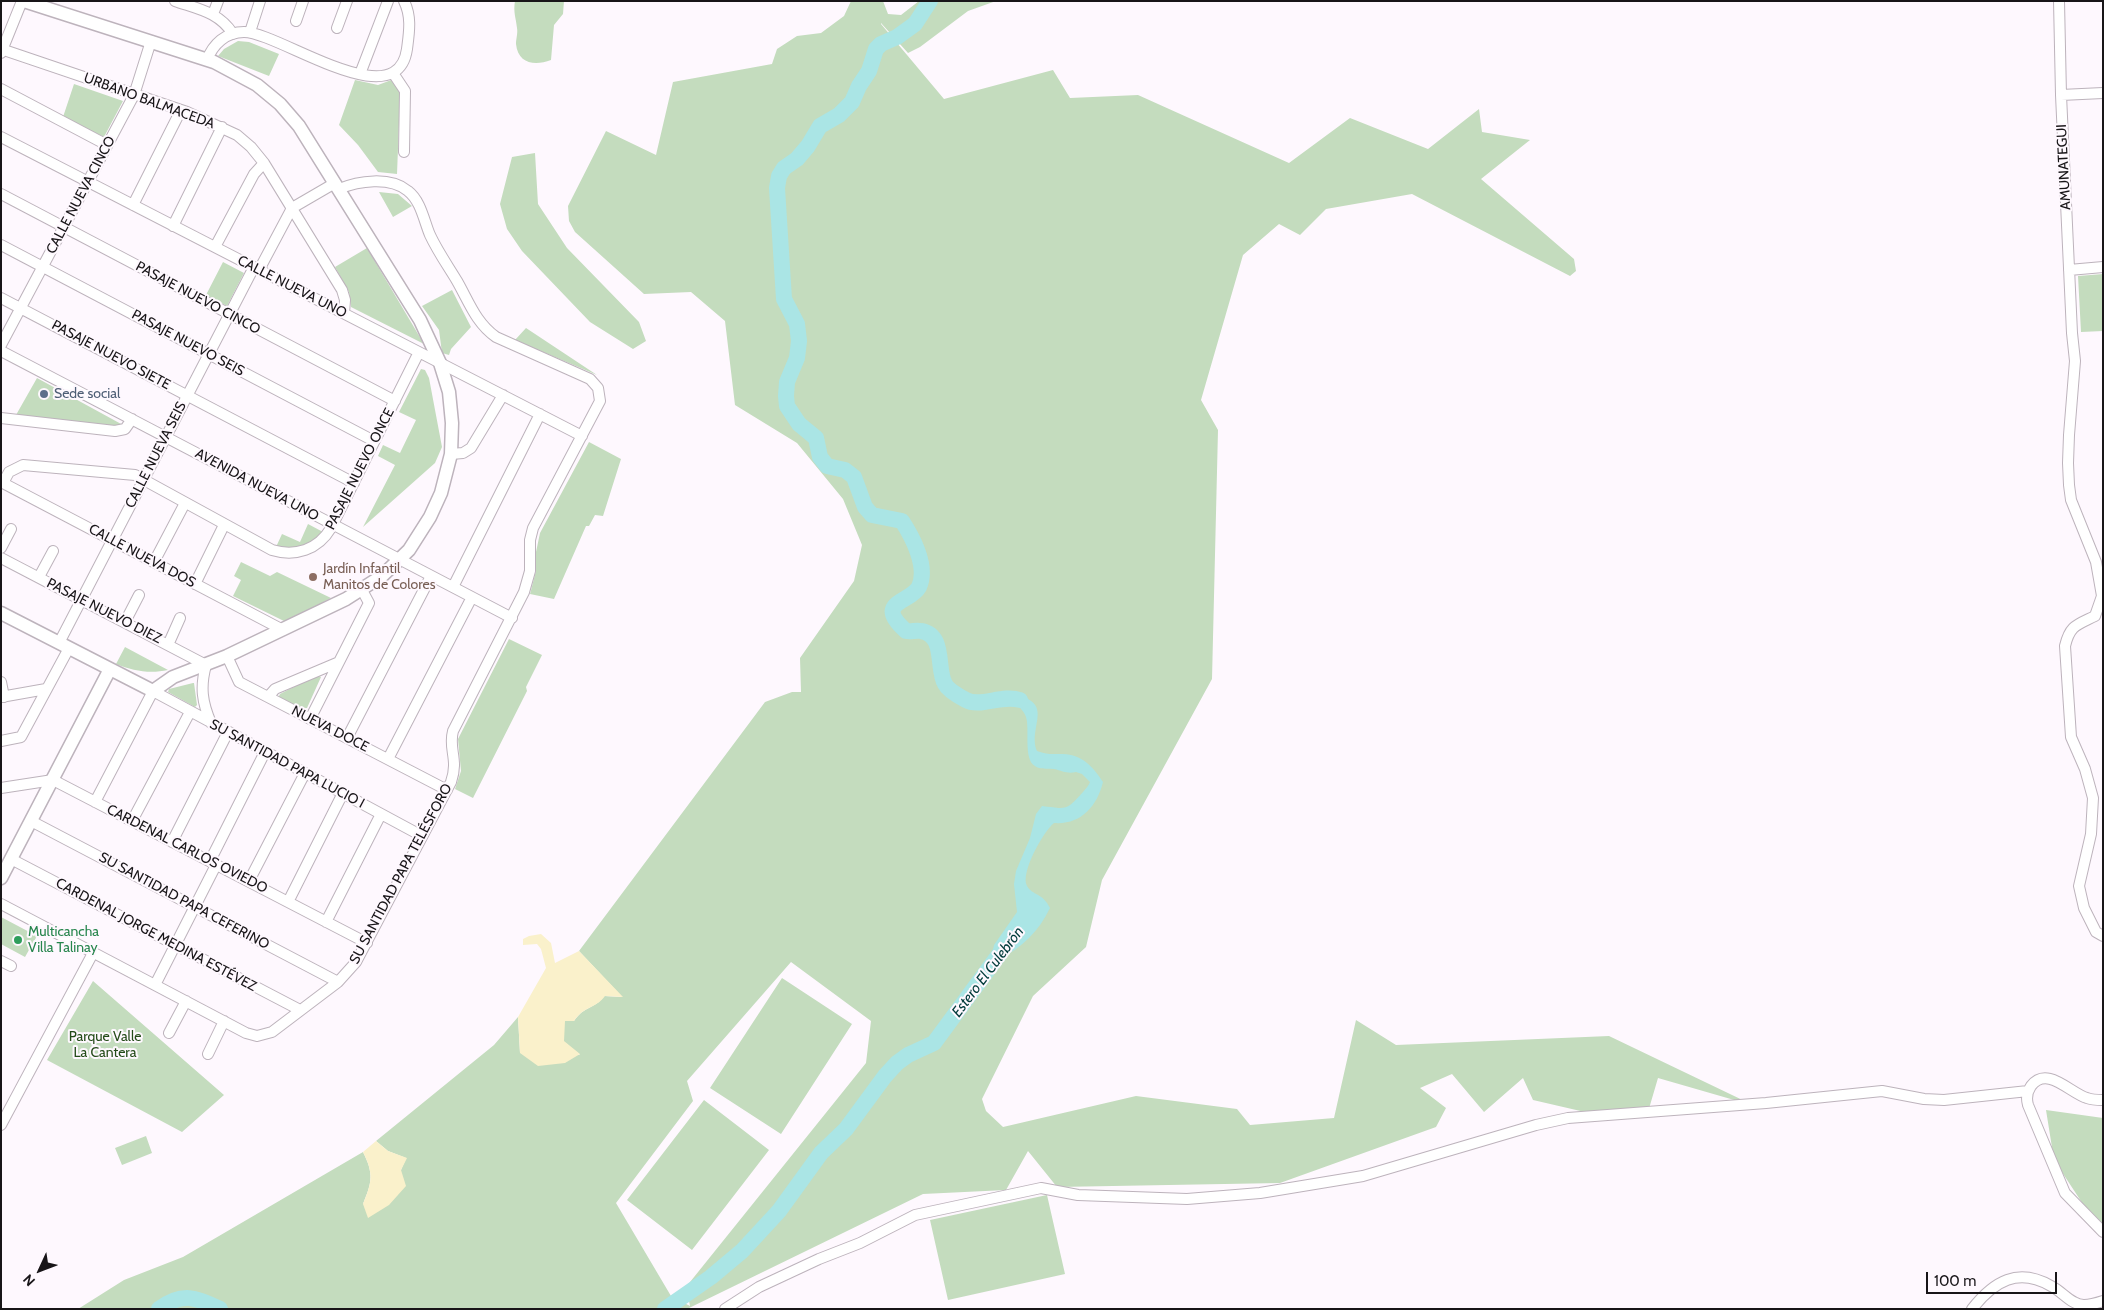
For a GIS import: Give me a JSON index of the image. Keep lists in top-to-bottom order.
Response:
{
  "streets": {
    "street": [
      "URBANO BALMACEDA",
      "AMUNATEGUI",
      "CALLE NUEVA CINCO",
      "CALLE NUEVA UNO",
      "PASAJE NUEVO CINCO",
      "PASAJE NUEVO SEIS",
      "PASAJE NUEVO SIETE",
      "CALLE NUEVA SEIS",
      "PASAJE NUEVO ONCE",
      "AVENIDA NUEVA UNO",
      "CALLE NUEVA DOS",
      "PASAJE NUEVO DIEZ",
      "NUEVA DOCE",
      "SU SANTIDAD PAPA LUCIO I",
      "CARDENAL CARLOS OVIEDO",
      "SU SANTIDAD PAPA TELÉSFORO",
      "SU SANTIDAD PAPA CEFERINO",
      "CARDENAL JORGE MEDINA ESTÉVEZ"
    ]
  },
  "crossings": [
    ["URBANO BALMACEDA", "CALLE NUEVA CINCO"],
    ["URBANO BALMACEDA", "CALLE NUEVA UNO"],
    ["URBANO BALMACEDA", "CALLE NUEVA SEIS"],
    ["CALLE NUEVA CINCO", "CALLE NUEVA UNO"],
    ["CALLE NUEVA CINCO", "PASAJE NUEVO CINCO"],
    ["CALLE NUEVA CINCO", "PASAJE NUEVO SEIS"],
    ["CALLE NUEVA CINCO", "PASAJE NUEVO SIETE"],
    ["CALLE NUEVA UNO", "CALLE NUEVA SEIS"],
    ["CALLE NUEVA UNO", "PASAJE NUEVO ONCE"],
    ["CALLE NUEVA UNO", "SU SANTIDAD PAPA TELÉSFORO"],
    ["PASAJE NUEVO CINCO", "CALLE NUEVA SEIS"],
    ["PASAJE NUEVO CINCO", "PASAJE NUEVO ONCE"],
    ["PASAJE NUEVO SEIS", "CALLE NUEVA SEIS"],
    ["PASAJE NUEVO SEIS", "PASAJE NUEVO ONCE"],
    ["PASAJE NUEVO SIETE", "CALLE NUEVA SEIS"],
    ["PASAJE NUEVO SIETE", "PASAJE NUEVO ONCE"],
    ["CALLE NUEVA SEIS", "PASAJE NUEVO ONCE"],
    ["CALLE NUEVA SEIS", "AVENIDA NUEVA UNO"],
    ["CALLE NUEVA SEIS", "CALLE NUEVA DOS"],
    ["CALLE NUEVA SEIS", "PASAJE NUEVO DIEZ"],
    ["PASAJE NUEVO ONCE", "AVENIDA NUEVA UNO"],
    ["PASAJE NUEVO ONCE", "CALLE NUEVA DOS"],
    ["AVENIDA NUEVA UNO", "SU SANTIDAD PAPA TELÉSFORO"],
    ["NUEVA DOCE", "SU SANTIDAD PAPA TELÉSFORO"],
    ["SU SANTIDAD PAPA LUCIO I", "SU SANTIDAD PAPA TELÉSFORO"],
    ["CARDENAL CARLOS OVIEDO", "SU SANTIDAD PAPA TELÉSFORO"],
    ["SU SANTIDAD PAPA TELÉSFORO", "SU SANTIDAD PAPA CEFERINO"],
    ["SU SANTIDAD PAPA TELÉSFORO", "CARDENAL JORGE MEDINA ESTÉVEZ"]
  ],
  "water": ["Estero El Culebrón"],
  "parks": ["Parque Valle La Cantera"],
  "places": ["Sede social", "Jardín Infantil Manitos de Colores", "Multicancha Villa Talinay"],
  "scale_bar": "100 m",
  "north": "bottom left"
}
